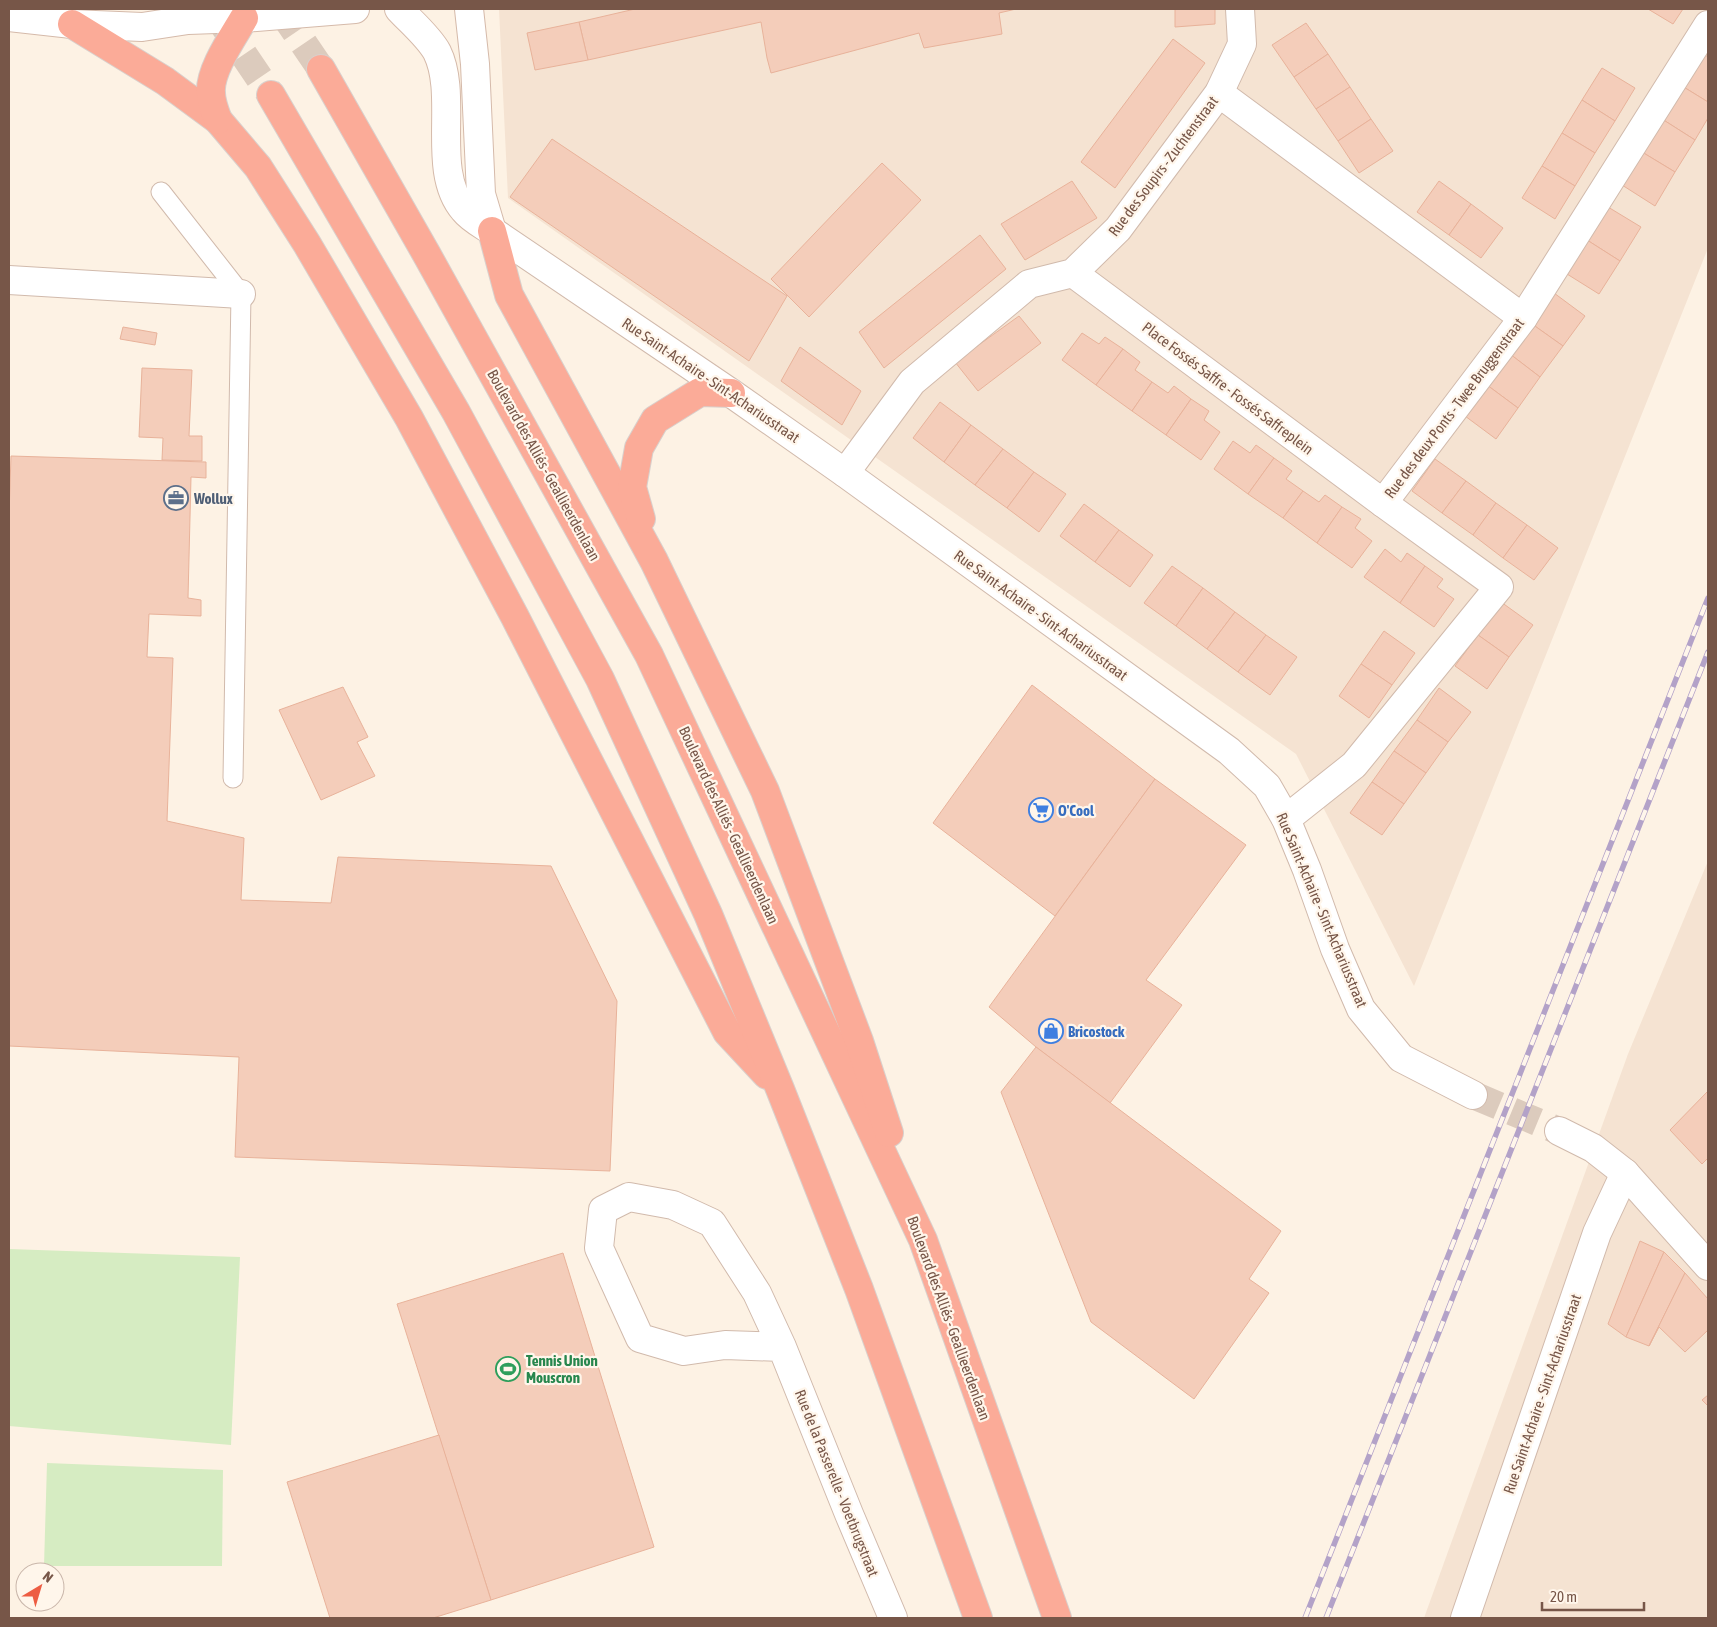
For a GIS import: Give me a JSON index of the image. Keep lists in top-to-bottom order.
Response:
{
  "streets": {
    "highway": ["Boulevard des Alliés - Geallieerdenlaan"],
    "street": [
      "Rue des Soupirs - Zuchtenstraat",
      "Rue Saint-Achaire - Sint-Achariusstraat",
      "Place Fossés Saffre - Fossés Saffreplein",
      "Rue des deux Ponts - Twee Bruggenstraat",
      "Rue de la Passerelle - Voetbrugstraat"
    ]
  },
  "crossings": [
    ["Rue des Soupirs - Zuchtenstraat", "Place Fossés Saffre - Fossés Saffreplein"],
    ["Rue Saint-Achaire - Sint-Achariusstraat", "Rue des deux Ponts - Twee Bruggenstraat"],
    ["Place Fossés Saffre - Fossés Saffreplein", "Rue des deux Ponts - Twee Bruggenstraat"]
  ],
  "places": {
    "office": ["Wollux"],
    "supermarket": ["O'Cool"],
    "shop": ["Bricostock"],
    "sports": ["Tennis Union Mouscron"]
  },
  "scale_bar": "20 m",
  "north": "top right"
}
